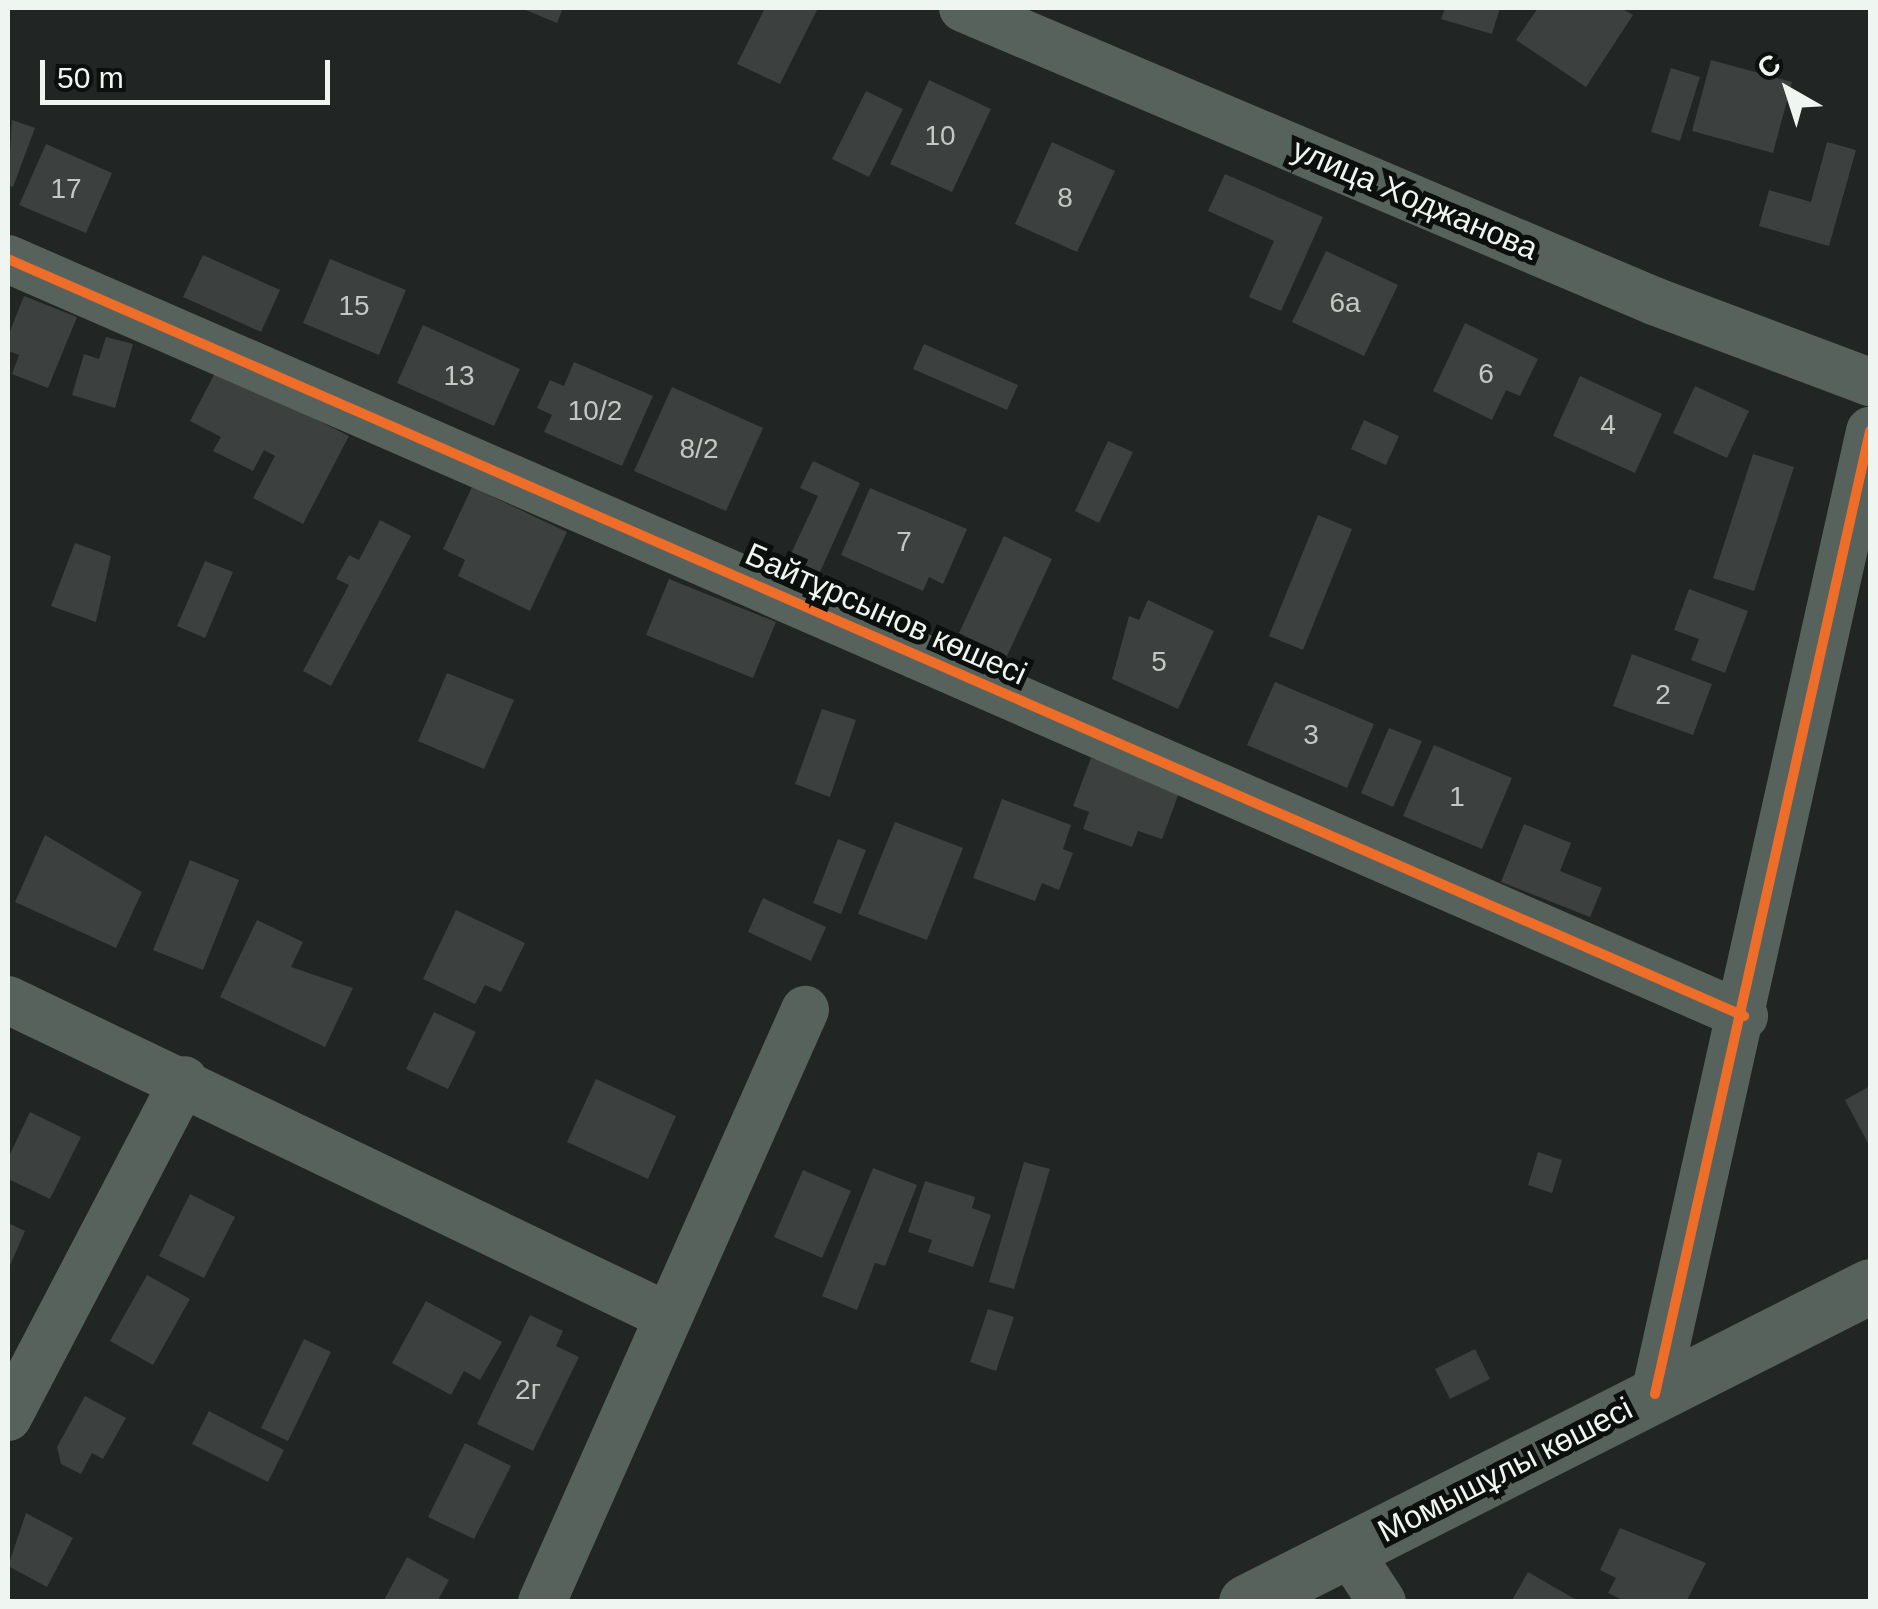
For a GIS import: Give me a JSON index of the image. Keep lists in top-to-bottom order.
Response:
{
  "streets": {
    "main road": ["Момышұлы көшесі"],
    "street": ["улица Ходжанова", "Байтұрсынов көшесі"]
  },
  "house_numbers": [
    "10",
    "17",
    "8",
    "6а",
    "15",
    "6",
    "13",
    "10/2",
    "4",
    "8/2",
    "7",
    "5",
    "2",
    "3",
    "1",
    "2г"
  ],
  "scale_bar": "50 m",
  "north": "top left"
}
